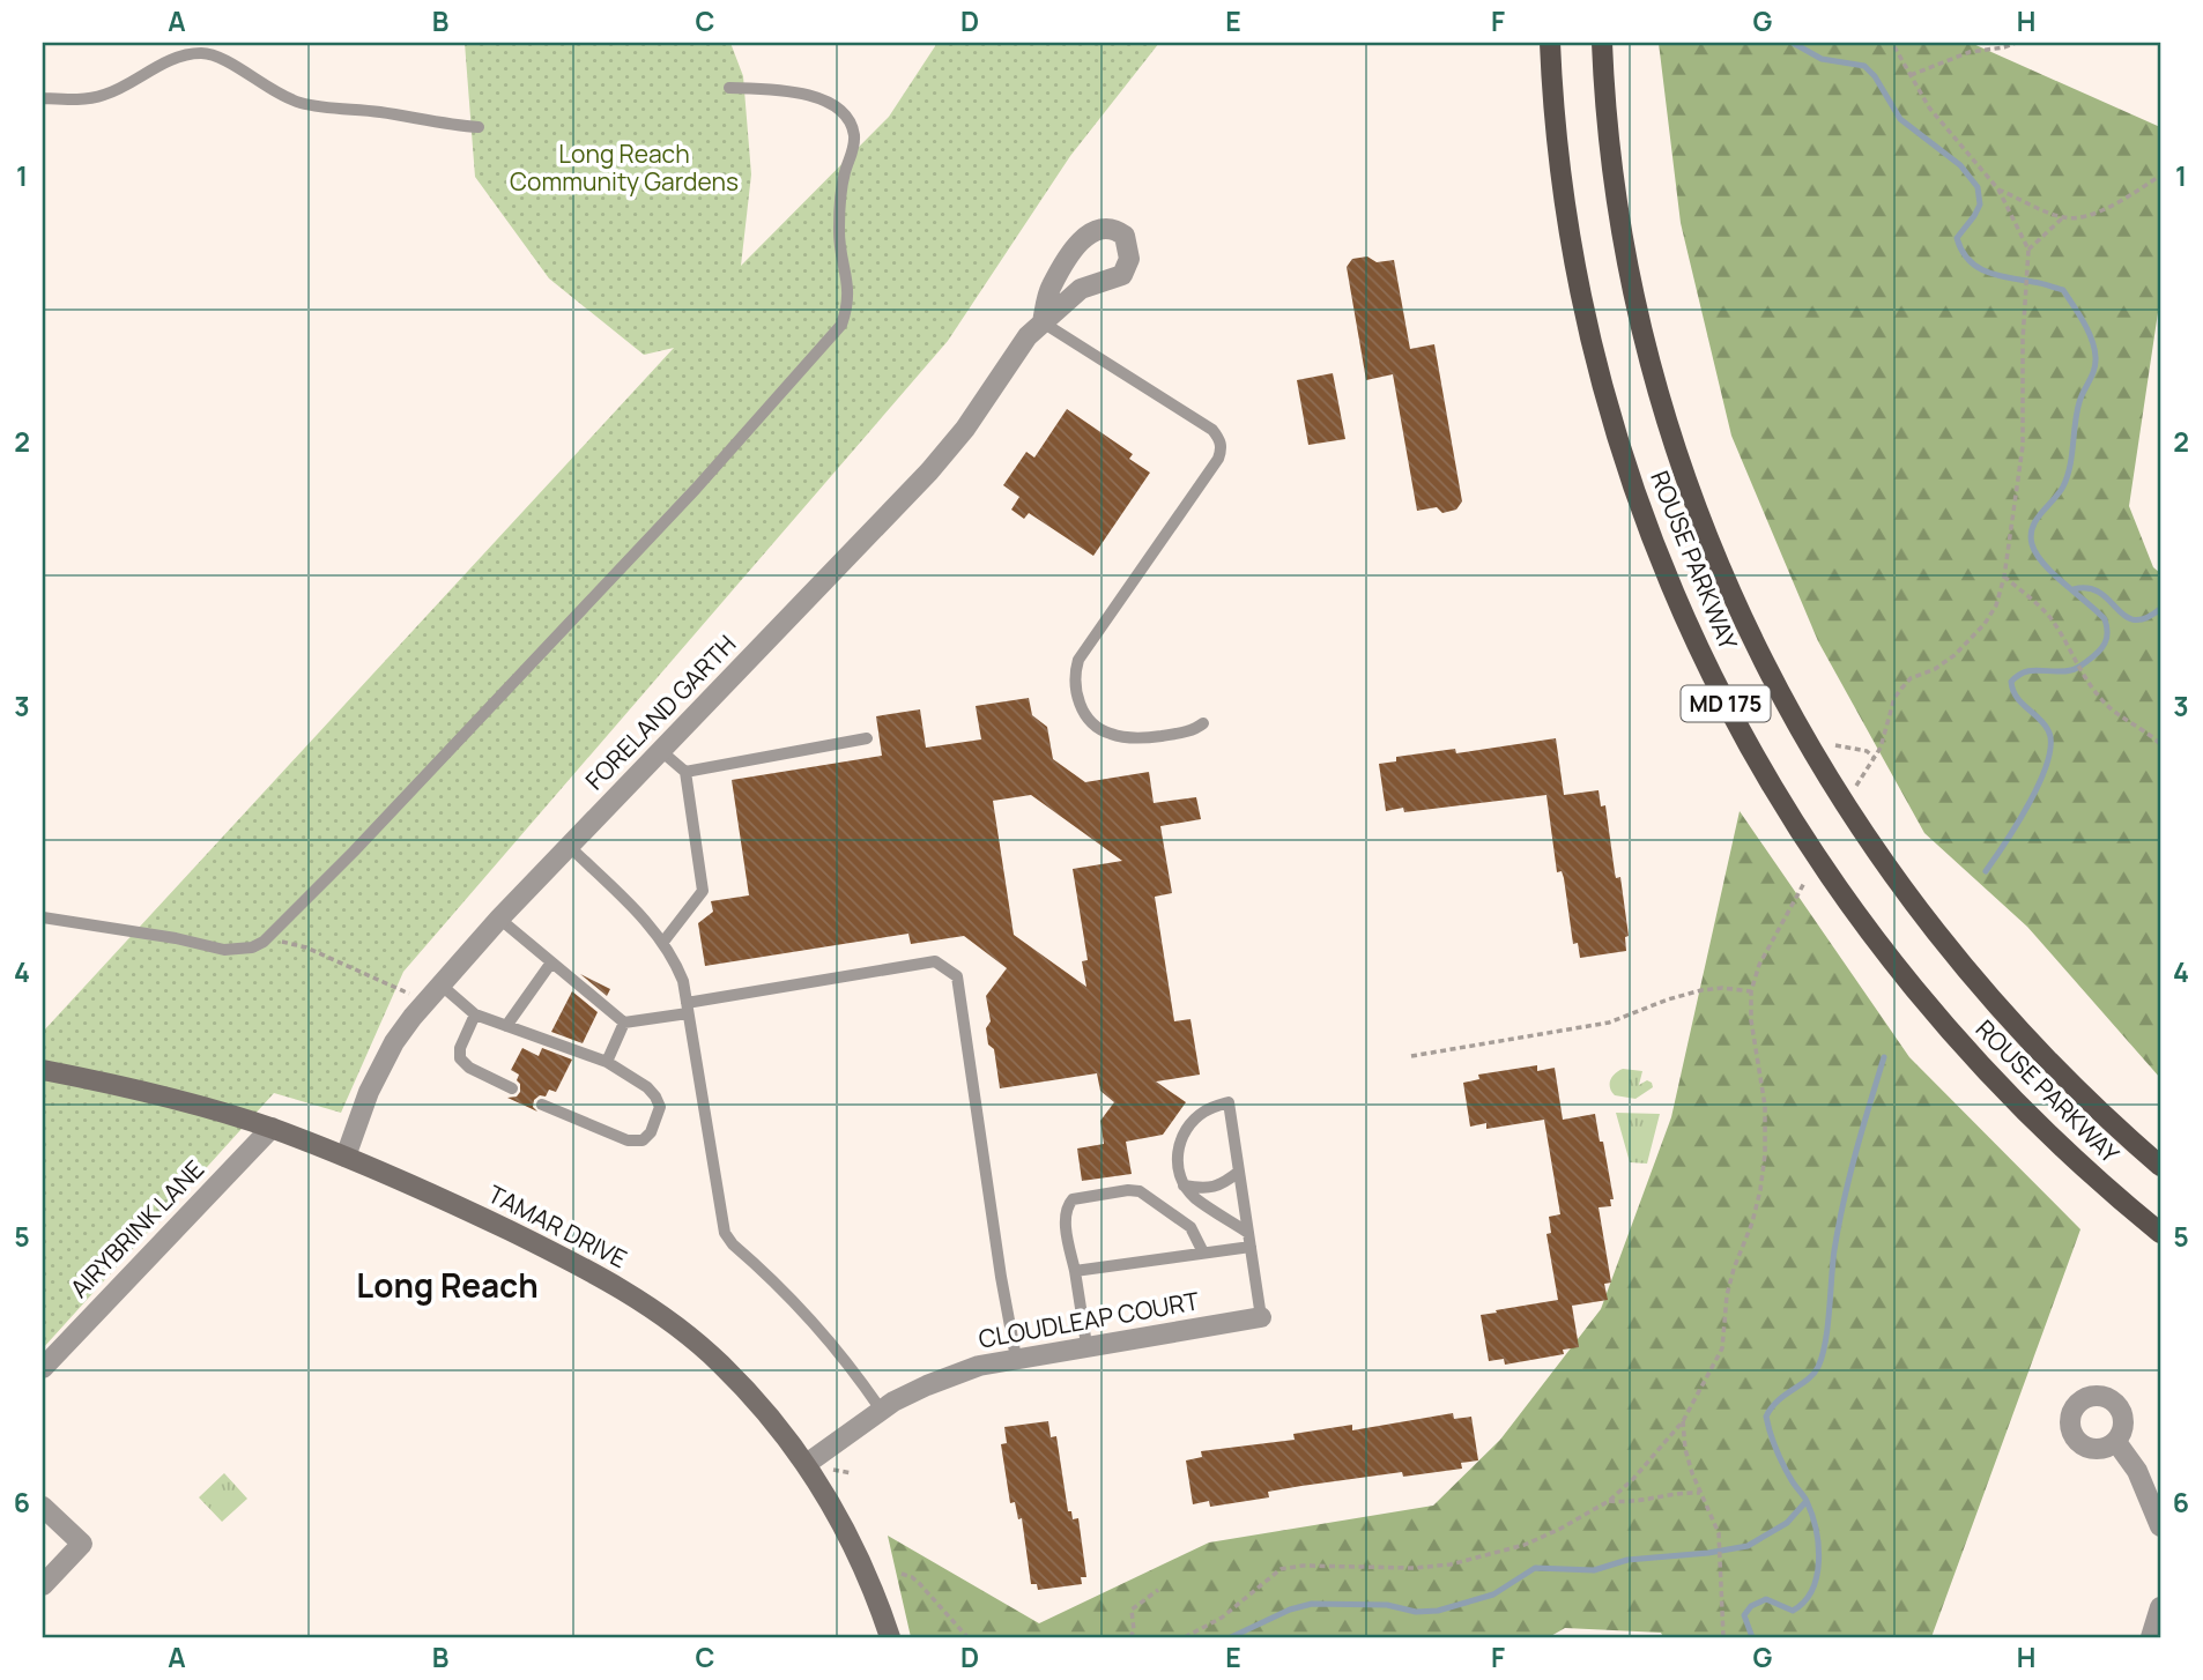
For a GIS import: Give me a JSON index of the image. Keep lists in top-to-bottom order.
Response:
{
  "streets": {
    "main road": ["ROUSE PARKWAY", "MD 175"],
    "street": [
      "FORELAND GARTH",
      "TAMAR DRIVE",
      "AIRYBRINK LANE",
      "CLOUDLEAP COURT"
    ]
  },
  "crossings": [
    ["FORELAND GARTH", "TAMAR DRIVE"],
    ["TAMAR DRIVE", "AIRYBRINK LANE"],
    ["TAMAR DRIVE", "CLOUDLEAP COURT"]
  ],
  "districts": ["Long Reach"],
  "parks": ["Long Reach Community Gardens"],
  "grid": {
    "columns": [
      "A",
      "B",
      "C",
      "D",
      "E",
      "F",
      "G",
      "H"
    ],
    "rows": [
      "1",
      "2",
      "3",
      "4",
      "5",
      "6"
    ]
  }
}
